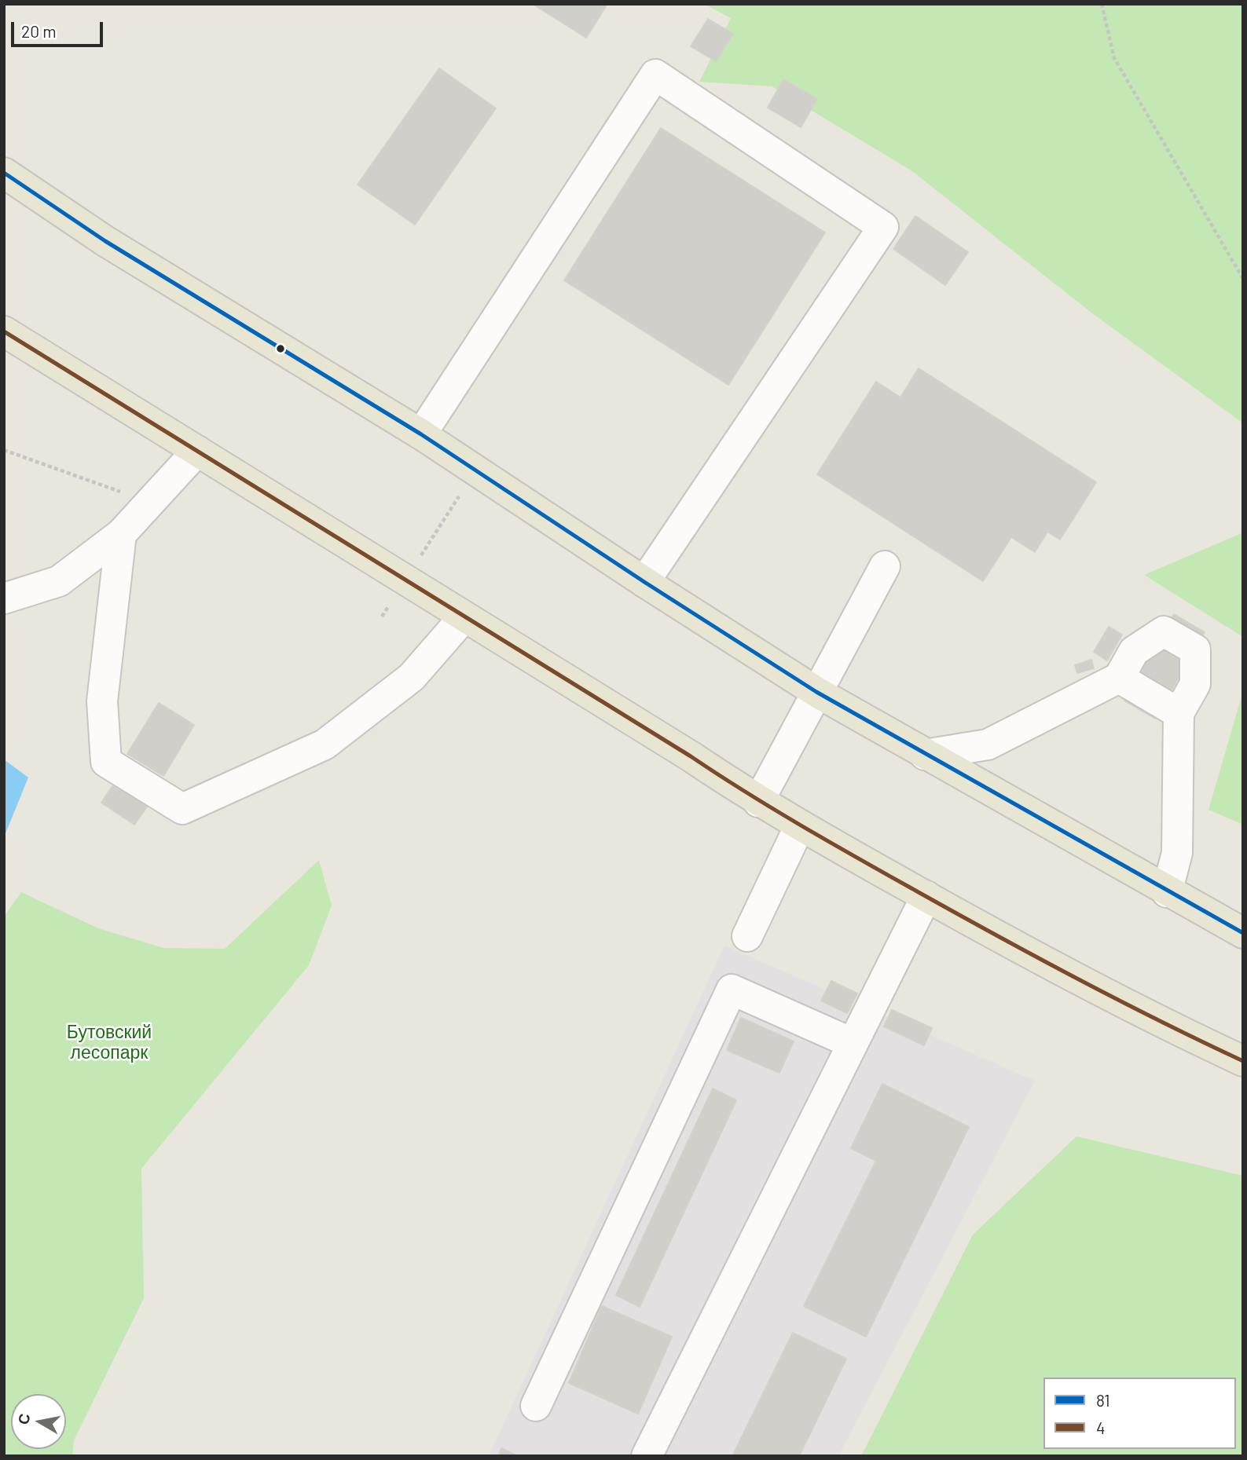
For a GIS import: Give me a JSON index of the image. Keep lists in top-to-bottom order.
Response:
{
  "parks": ["Бутовский лесопарк"],
  "lines": ["transit line 81", "transit line 4"],
  "legend": ["81", "4"],
  "scale_bar": "20 m",
  "north": "left"
}
